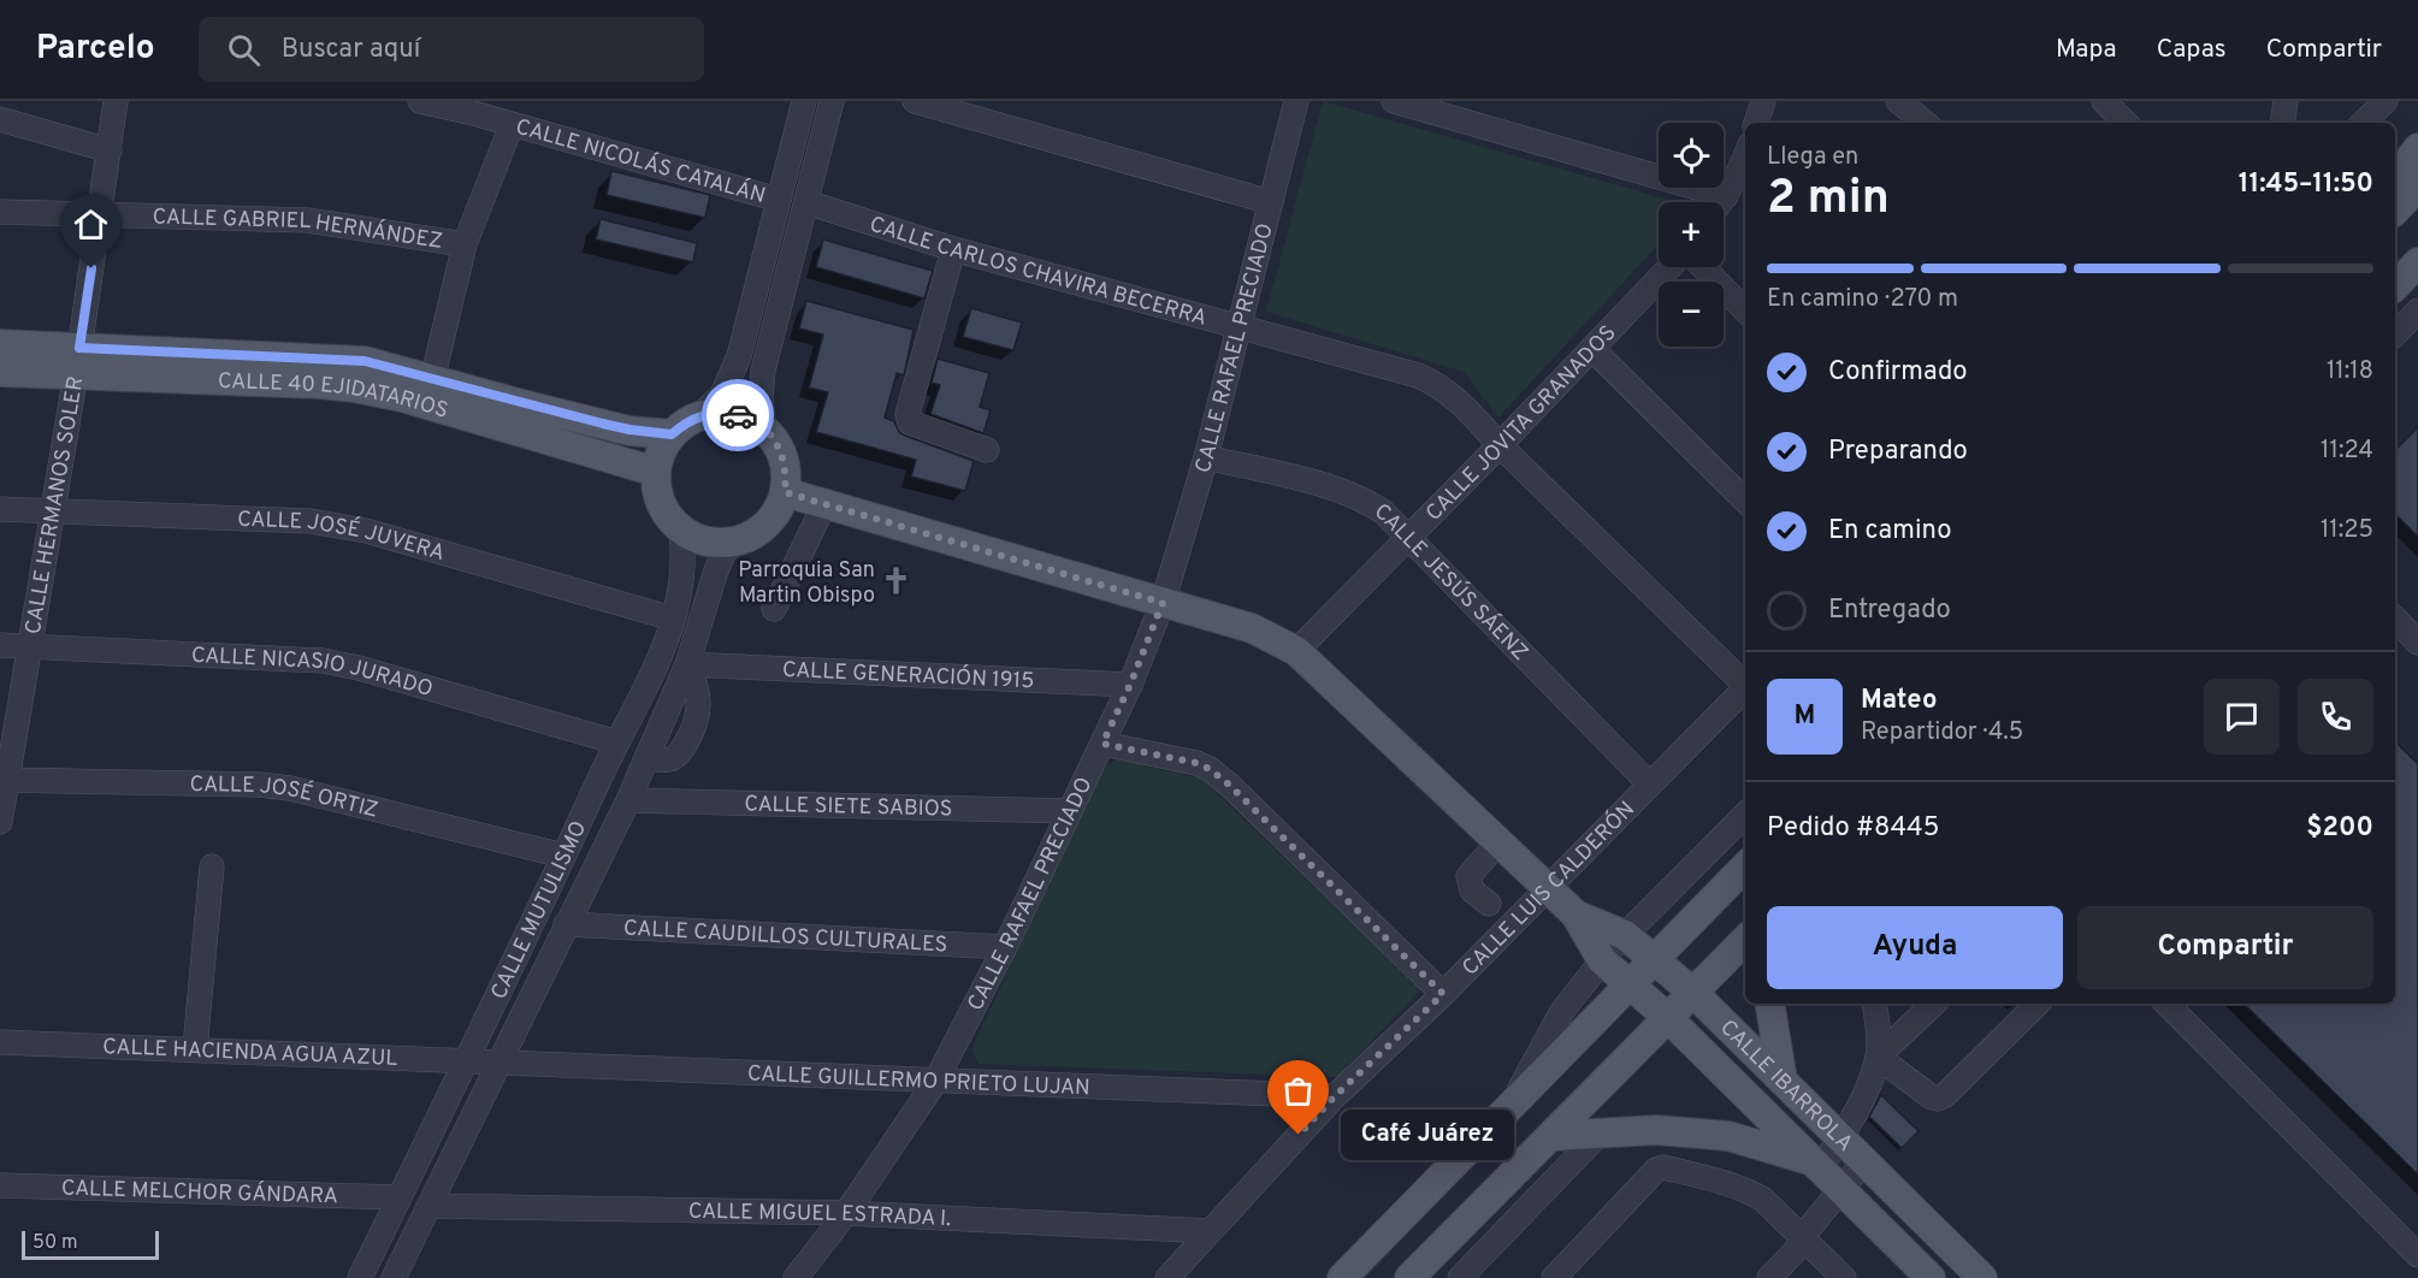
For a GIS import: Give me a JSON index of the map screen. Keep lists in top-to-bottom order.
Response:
{
  "streets": {
    "main road": ["CALLE 40 EJIDATARIOS", "CALLE IBARROLA"],
    "street": [
      "CALLE NICOLÁS CATALÁN",
      "CALLE GABRIEL HERNÁNDEZ",
      "CALLE CARLOS CHAVIRA BECERRA",
      "CALLE RAFAEL PRECIADO",
      "CALLE JOVITA GRANADOS",
      "CALLE HERMANOS SOLER",
      "CALLE JOSÉ JUVERA",
      "CALLE JESÚS SÁENZ",
      "CALLE NICASIO JURADO",
      "CALLE GENERACIÓN 1915",
      "CALLE JOSÉ ORTIZ",
      "CALLE SIETE SABIOS",
      "CALLE LUIS CALDERÓN",
      "CALLE MUTULISMO",
      "CALLE CAUDILLOS CULTURALES",
      "CALLE HACIENDA AGUA AZUL",
      "CALLE GUILLERMO PRIETO LUJAN",
      "CALLE MELCHOR GÁNDARA",
      "CALLE MIGUEL ESTRADA I."
    ]
  },
  "crossings": [
    ["CALLE GABRIEL HERNÁNDEZ", "CALLE HERMANOS SOLER"],
    ["CALLE CARLOS CHAVIRA BECERRA", "CALLE RAFAEL PRECIADO"],
    ["CALLE CARLOS CHAVIRA BECERRA", "CALLE JOVITA GRANADOS"],
    ["CALLE RAFAEL PRECIADO", "CALLE JESÚS SÁENZ"],
    ["CALLE RAFAEL PRECIADO", "CALLE GENERACIÓN 1915"],
    ["CALLE RAFAEL PRECIADO", "CALLE SIETE SABIOS"],
    ["CALLE RAFAEL PRECIADO", "CALLE CAUDILLOS CULTURALES"],
    ["CALLE RAFAEL PRECIADO", "CALLE GUILLERMO PRIETO LUJAN"],
    ["CALLE RAFAEL PRECIADO", "CALLE IBARROLA"],
    ["CALLE RAFAEL PRECIADO", "CALLE MIGUEL ESTRADA I."],
    ["CALLE 40 EJIDATARIOS", "CALLE HERMANOS SOLER"],
    ["CALLE 40 EJIDATARIOS", "CALLE MUTULISMO"],
    ["CALLE 40 EJIDATARIOS", "CALLE IBARROLA"],
    ["CALLE JOVITA GRANADOS", "CALLE JESÚS SÁENZ"],
    ["CALLE JOVITA GRANADOS", "CALLE IBARROLA"],
    ["CALLE HERMANOS SOLER", "CALLE JOSÉ JUVERA"],
    ["CALLE HERMANOS SOLER", "CALLE NICASIO JURADO"],
    ["CALLE HERMANOS SOLER", "CALLE JOSÉ ORTIZ"],
    ["CALLE JOSÉ JUVERA", "CALLE MUTULISMO"],
    ["CALLE JESÚS SÁENZ", "CALLE LUIS CALDERÓN"],
    ["CALLE NICASIO JURADO", "CALLE MUTULISMO"],
    ["CALLE GENERACIÓN 1915", "CALLE MUTULISMO"],
    ["CALLE JOSÉ ORTIZ", "CALLE MUTULISMO"],
    ["CALLE SIETE SABIOS", "CALLE MUTULISMO"],
    ["CALLE LUIS CALDERÓN", "CALLE GUILLERMO PRIETO LUJAN"],
    ["CALLE LUIS CALDERÓN", "CALLE IBARROLA"],
    ["CALLE LUIS CALDERÓN", "CALLE MIGUEL ESTRADA I."],
    ["CALLE MUTULISMO", "CALLE CAUDILLOS CULTURALES"],
    ["CALLE MUTULISMO", "CALLE HACIENDA AGUA AZUL"],
    ["CALLE MUTULISMO", "CALLE GUILLERMO PRIETO LUJAN"],
    ["CALLE MUTULISMO", "CALLE IBARROLA"],
    ["CALLE MUTULISMO", "CALLE MELCHOR GÁNDARA"],
    ["CALLE MUTULISMO", "CALLE MIGUEL ESTRADA I."],
    ["CALLE HACIENDA AGUA AZUL", "CALLE GUILLERMO PRIETO LUJAN"]
  ],
  "places": {
    "church": ["Parroquia San Martin Obispo"],
    "other": ["Café Juárez"]
  },
  "scale_bar": "50 m",
  "page": {
    "header": "Parcelo",
    "search": "Buscar aquí",
    "nav": ["Mapa", "Capas", "Compartir"],
    "map_buttons": ["+", "−"],
    "heading": ["2 min", "Llega en", "11:45–11:50"],
    "panel": [
      "Mateo",
      "Repartidor · 4.5",
      "Pedido #8445",
      "$200"
    ],
    "bar": "En camino · 270 m",
    "list": [
      ["Confirmado", "11:18"],
      ["Preparando", "11:24"],
      ["En camino", "11:25"],
      "Entregado"
    ],
    "round": "M",
    "buttons": ["Ayuda", "Compartir"],
    "bubble": "Café Juárez",
    "scale": "50 m"
  }
}
